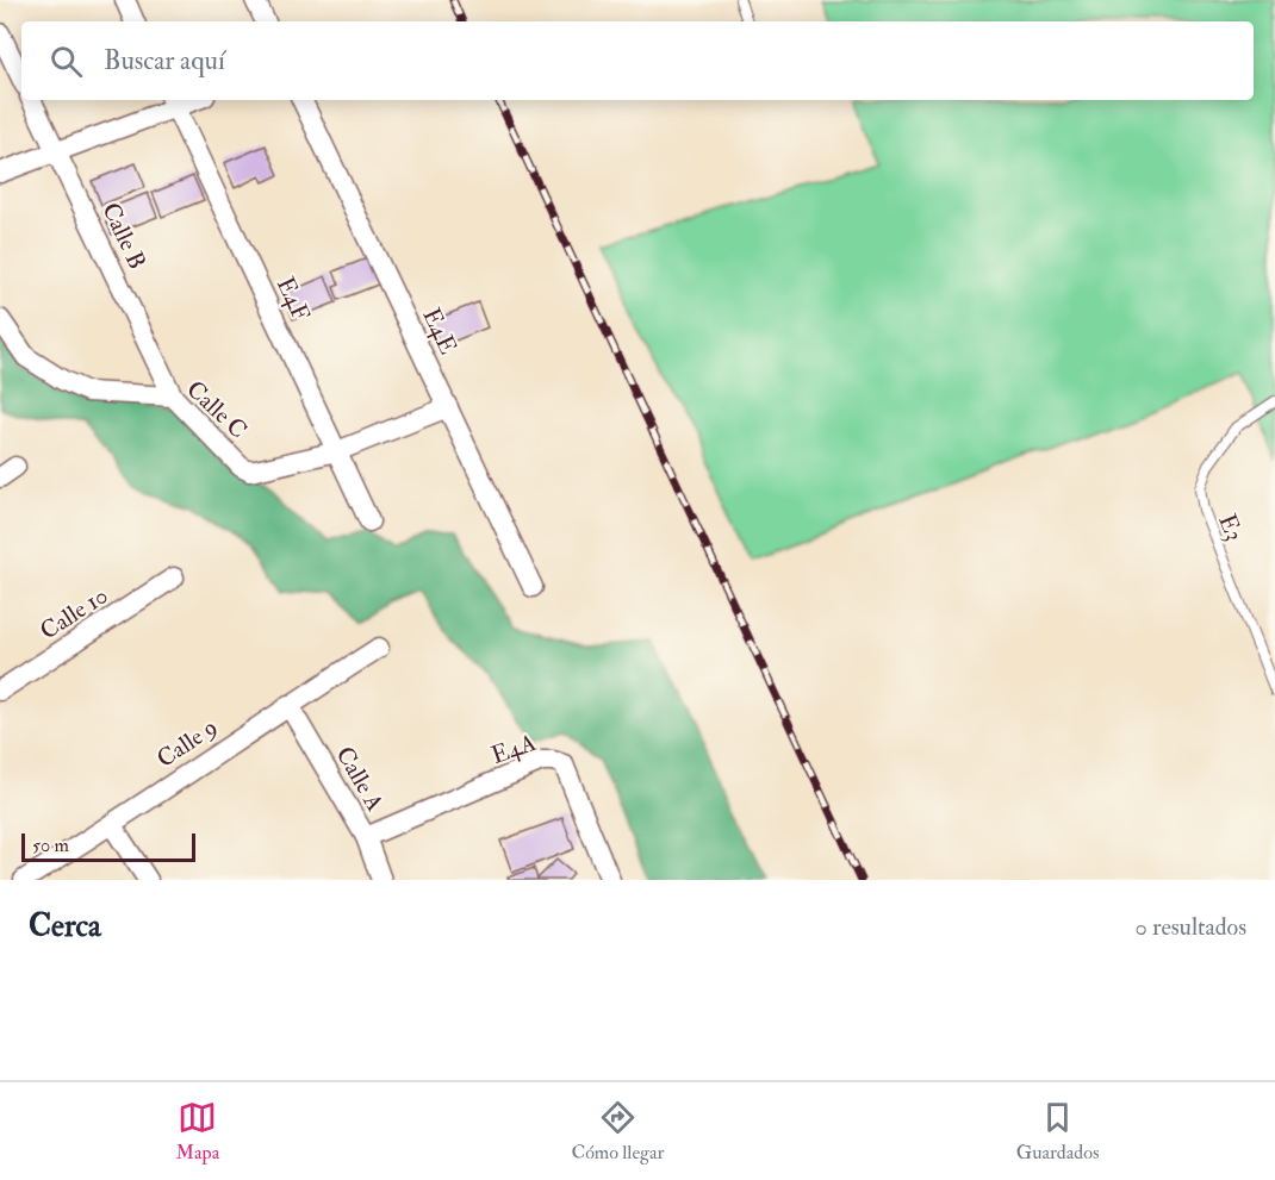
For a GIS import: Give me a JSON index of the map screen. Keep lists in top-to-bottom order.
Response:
{
  "streets": {
    "street": [
      "Calle B",
      "E4F",
      "E4E",
      "Calle C",
      "Calle 10",
      "Calle 9",
      "E4A",
      "Calle A"
    ],
    "lane": ["E3"]
  },
  "crossings": [
    ["Calle B", "Calle C"],
    ["E4F", "Calle C"],
    ["Calle 9", "Calle A"],
    ["E4A", "Calle A"]
  ],
  "scale_bar": "50 m",
  "page": {
    "search": "Buscar aquí",
    "scale": "50 m",
    "heading": ["Cerca", "0 resultados"],
    "nav": ["Mapa", "Cómo llegar", "Guardados"]
  }
}
